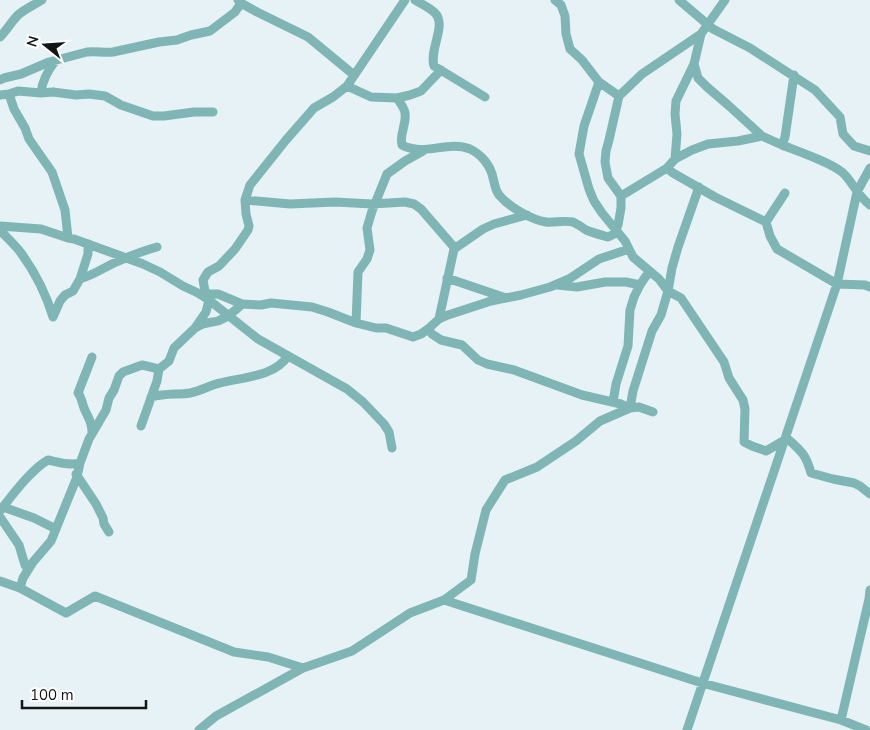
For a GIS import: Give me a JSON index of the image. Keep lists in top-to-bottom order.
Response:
{
  "scale_bar": "100 m",
  "north": "left"
}
